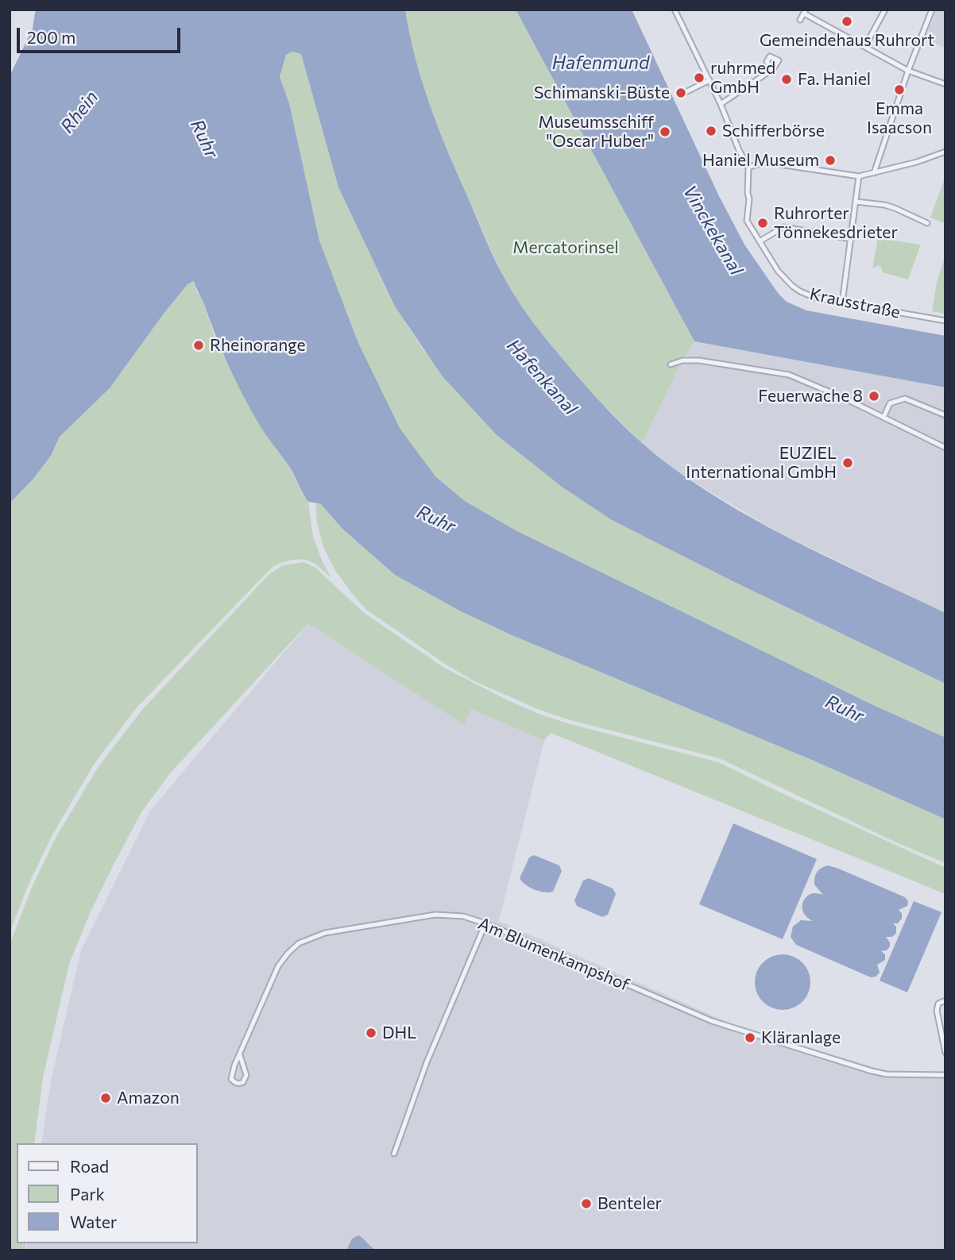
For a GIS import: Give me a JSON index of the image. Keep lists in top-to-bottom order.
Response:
{
  "streets": {
    "street": ["Krausstraße", "Am Blumenkampshof"]
  },
  "water": [
    "Hafenmund",
    "Rhein",
    "Ruhr",
    "Vinckekanal",
    "Hafenkanal"
  ],
  "parks": ["Mercatorinsel"],
  "places": [
    "Gemeindehaus Ruhrort",
    "ruhrmed GmbH",
    "Fa. Haniel",
    "Emma Isaacson",
    "Schimanski-Büste",
    "Schifferbörse",
    "Museumsschiff \"Oscar Huber\"",
    "Haniel Museum",
    "Ruhrorter Tönnekesdrieter",
    "Rheinorange",
    "Feuerwache 8",
    "EUZIEL International GmbH",
    "DHL",
    "Kläranlage",
    "Amazon",
    "Benteler"
  ],
  "legend": ["Road", "Park", "Water"],
  "scale_bar": "200 m"
}
